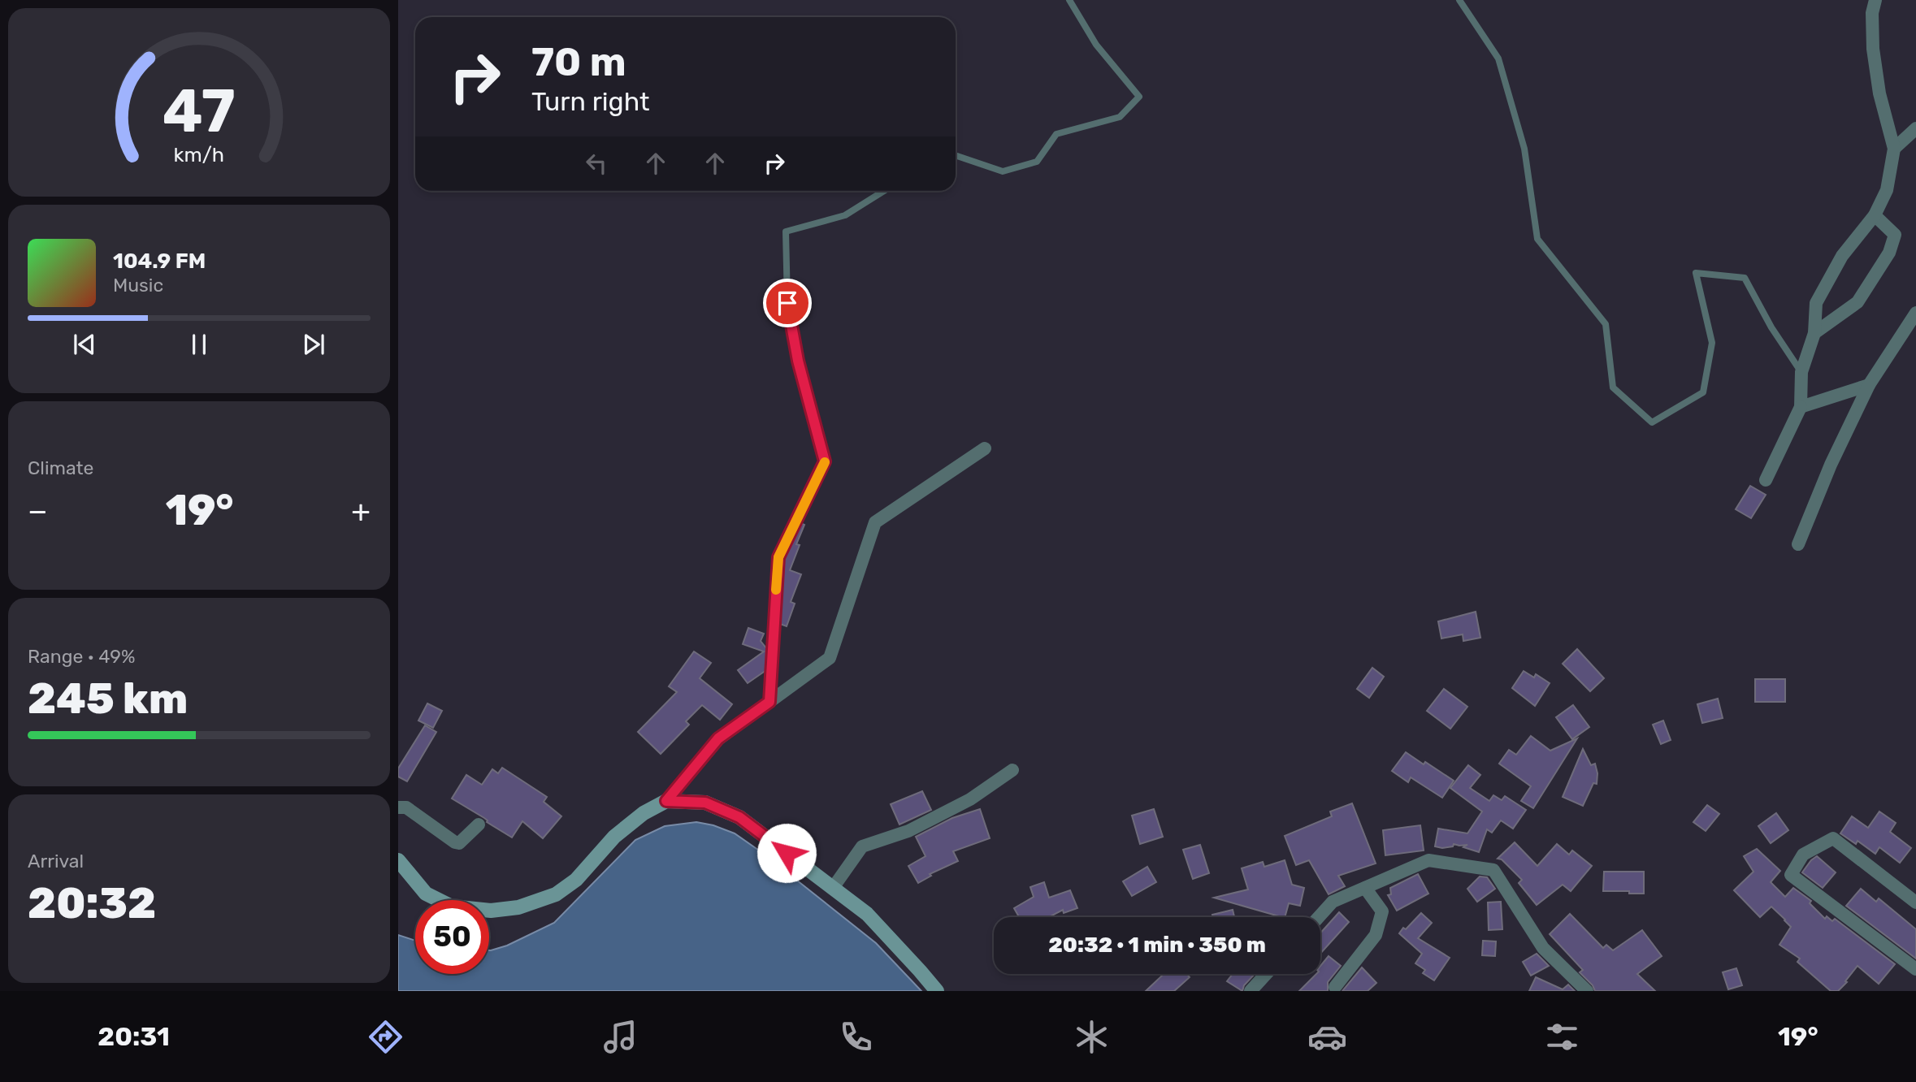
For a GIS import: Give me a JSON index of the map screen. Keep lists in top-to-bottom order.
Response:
{
  "page": {
    "turn": ["70 m", "Turn right"],
    "song": ["104.9 FM", "Music"],
    "tile": [
      "Climate",
      ["Range · 49%", "245 km"],
      ["Arrival", "20:32"]
    ],
    "heat": ["−", "19°", "+"],
    "limit": "50",
    "trip": "20:32 · 1 min · 350 m",
    "tabs": ["20:31", "19°"],
    "gauge": ["47", "km/h"]
  }
}
